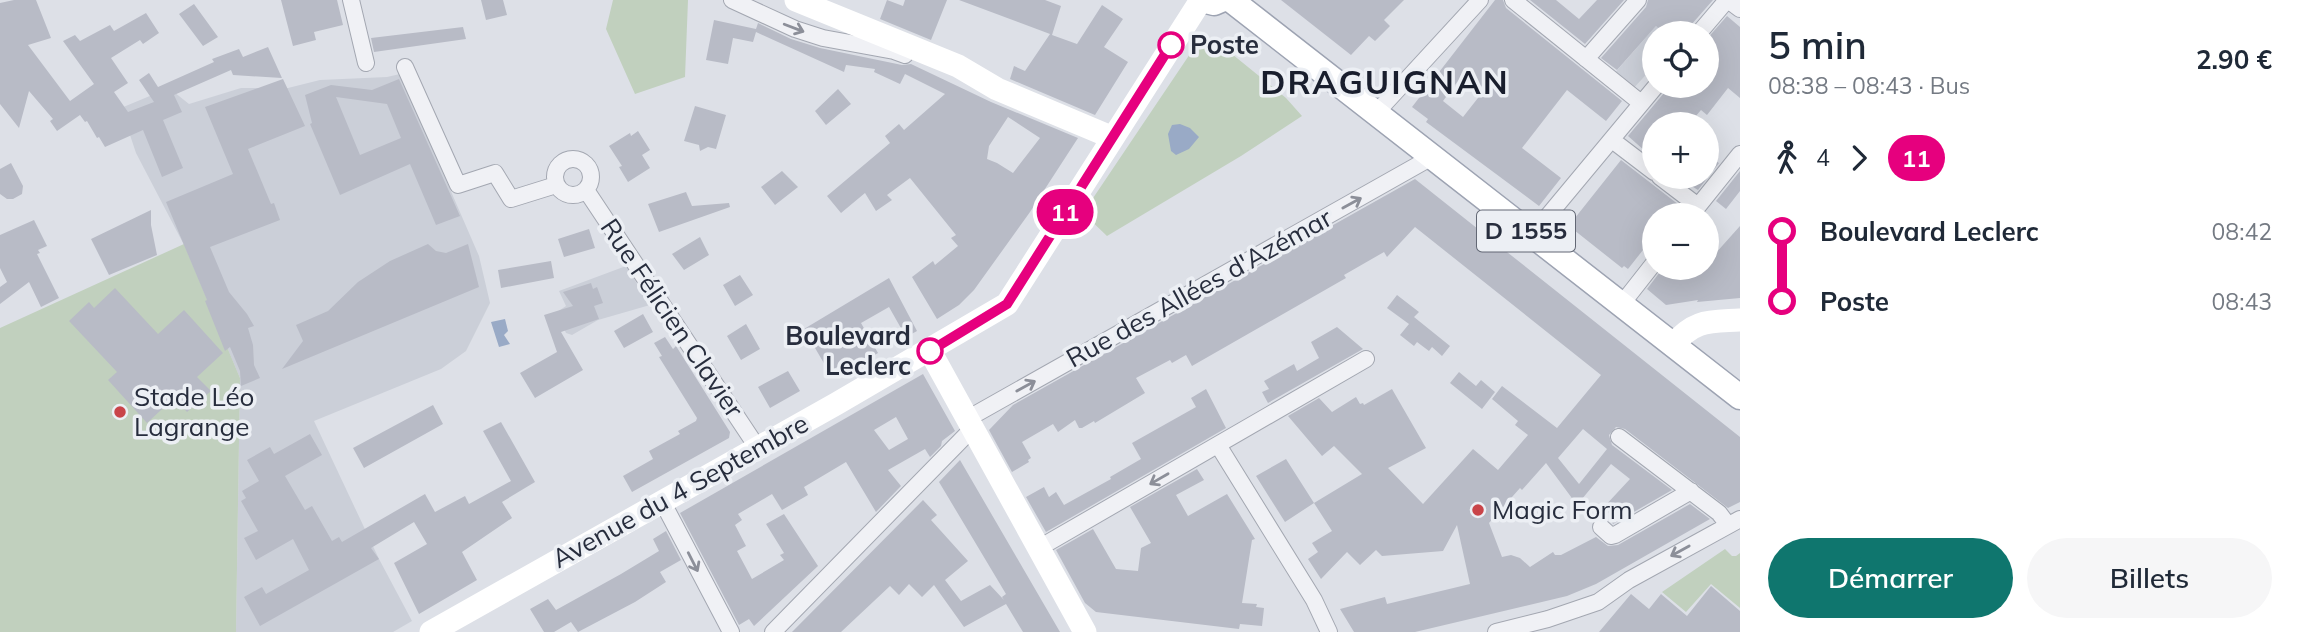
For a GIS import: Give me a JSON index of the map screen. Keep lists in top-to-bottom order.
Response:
{
  "streets": {
    "main road": ["D 1555", "Avenue du 4 Septembre"],
    "street": ["Rue des Allées d'Azémar", "Rue Félicien Clavier"]
  },
  "crossings": [
    ["D 1555", "Rue des Allées d'Azémar"],
    ["Rue Félicien Clavier", "Avenue du 4 Septembre"]
  ],
  "one_way": ["Rue des Allées d'Azémar"],
  "districts": ["DRAGUIGNAN"],
  "places": [
    "Poste",
    "Boulevard Leclerc",
    "Stade Léo Lagrange",
    "Magic Form"
  ],
  "lines": ["bus line 11"],
  "page": {
    "on_map": "11",
    "heading": ["5 min", "08:38 – 08:43 · Bus", "2.90 €"],
    "map_buttons": ["+", "−"],
    "legs": ["4", "11"],
    "list": [
      {
        "name": "Boulevard Leclerc",
        "value": "08:42"
      },
      {
        "name": "Poste",
        "value": "08:43"
      }
    ],
    "buttons": ["Démarrer", "Billets"]
  }
}
